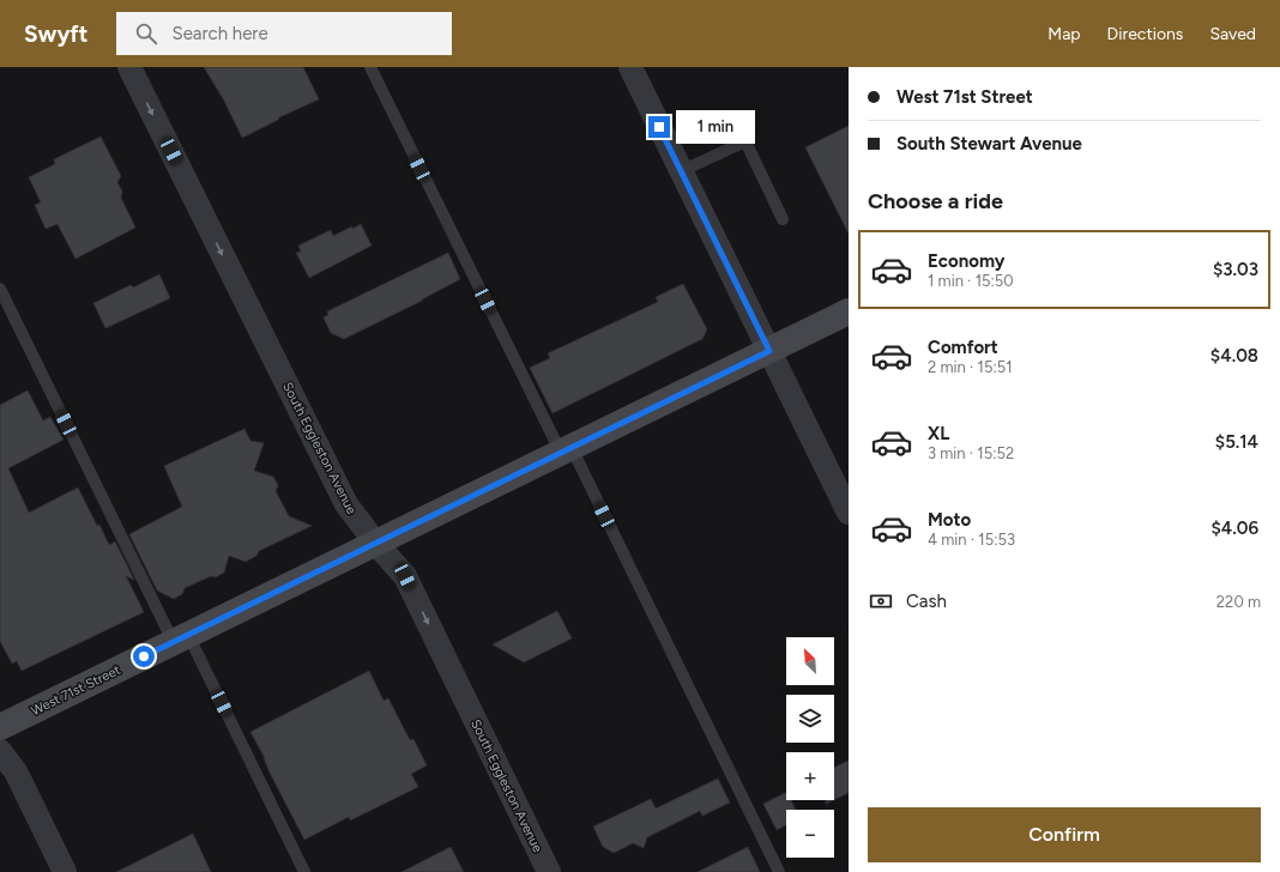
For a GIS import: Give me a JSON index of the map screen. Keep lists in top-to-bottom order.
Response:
{
  "streets": {
    "main road": ["West 71st Street"],
    "street": ["South Eggleston Avenue"]
  },
  "crossings": [
    ["South Eggleston Avenue", "West 71st Street"]
  ],
  "one_way": ["South Eggleston Avenue"],
  "north": "top left",
  "page": {
    "header": "Swyft",
    "search": "Search here",
    "nav": ["Map", "Directions", "Saved"],
    "banner": ["West 71st Street", "South Stewart Avenue"],
    "bubble": "1 min",
    "heading": "Choose a ride",
    "list": [
      {
        "name": "Economy",
        "note": "1 min · 15:50",
        "value": "$3.03"
      },
      {
        "name": "Comfort",
        "note": "2 min · 15:51",
        "value": "$4.08"
      },
      {
        "name": "XL",
        "note": "3 min · 15:52",
        "value": "$5.14"
      },
      {
        "name": "Moto",
        "note": "4 min · 15:53",
        "value": "$4.06"
      }
    ],
    "pay": ["Cash", "220 m"],
    "map_buttons": ["+", "−"],
    "buttons": "Confirm"
  }
}
